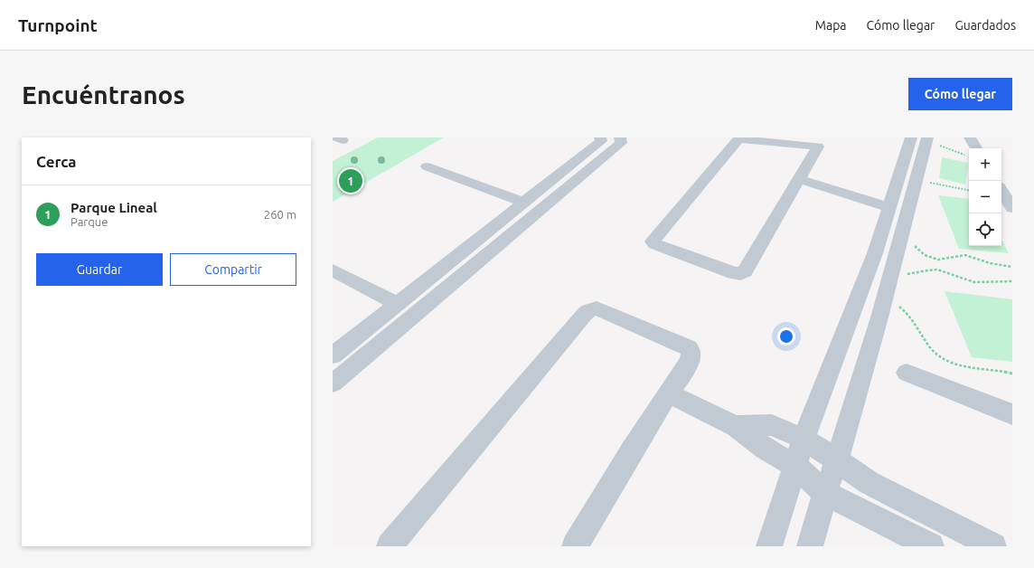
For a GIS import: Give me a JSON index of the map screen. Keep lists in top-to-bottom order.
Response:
{
  "page": {
    "header": "Turnpoint",
    "nav": ["Mapa", "Cómo llegar", "Guardados"],
    "buttons": [
      "Cómo llegar",
      ["Guardar", "Compartir"]
    ],
    "title": "Encuéntranos",
    "heading": "Cerca",
    "map_buttons": ["+", "−"],
    "pins": "1",
    "list": [
      {
        "mark": "1",
        "name": "Parque Lineal",
        "note": "Parque",
        "value": "260 m"
      }
    ]
  }
}
